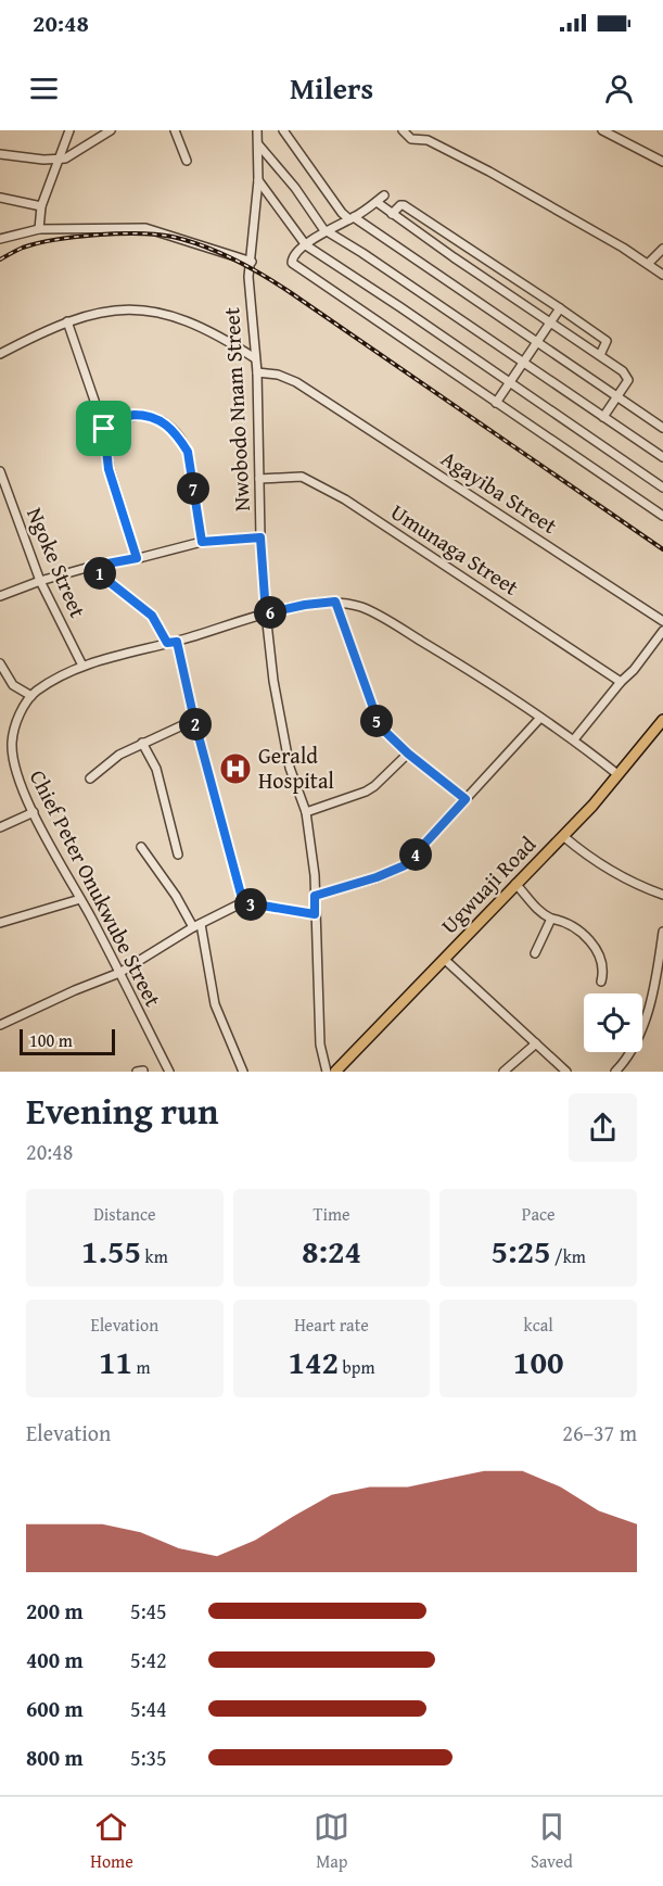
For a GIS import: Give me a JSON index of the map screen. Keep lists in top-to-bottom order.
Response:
{
  "streets": {
    "main road": ["Ugwuaji Road"],
    "street": [
      "Nwobodo Nnam Street",
      "Agayiba Street",
      "Umunaga Street",
      "Ngoke Street",
      "Chief Peter Onukwube Street"
    ]
  },
  "crossings": [
    ["Nwobodo Nnam Street", "Agayiba Street"],
    ["Nwobodo Nnam Street", "Umunaga Street"],
    ["Nwobodo Nnam Street", "Chief Peter Onukwube Street"],
    ["Ngoke Street", "Chief Peter Onukwube Street"],
    ["Ugwuaji Road", "Chief Peter Onukwube Street"]
  ],
  "places": {
    "hospital": ["Gerald Hospital"]
  },
  "scale_bar": "100 m",
  "page": {
    "status": "20:48",
    "header": "Milers",
    "pins": [
      "7",
      "1",
      "6",
      "5",
      "2",
      "4",
      "3"
    ],
    "scale": "100 m",
    "heading": ["Evening run", "20:48"],
    "stats": [
      ["Distance", "1.55 km"],
      ["Time", "8:24"],
      ["Pace", "5:25 /km"],
      ["Elevation", "11 m"],
      ["Heart rate", "142 bpm"],
      ["kcal", "100"]
    ],
    "chart": ["Elevation", "26–37 m"],
    "list": [
      {
        "name": "200 m",
        "note": "5:45"
      },
      {
        "name": "400 m",
        "note": "5:42"
      },
      {
        "name": "600 m",
        "note": "5:44"
      },
      {
        "name": "800 m",
        "note": "5:35"
      }
    ],
    "tabs": ["Home", "Map", "Saved"]
  }
}
